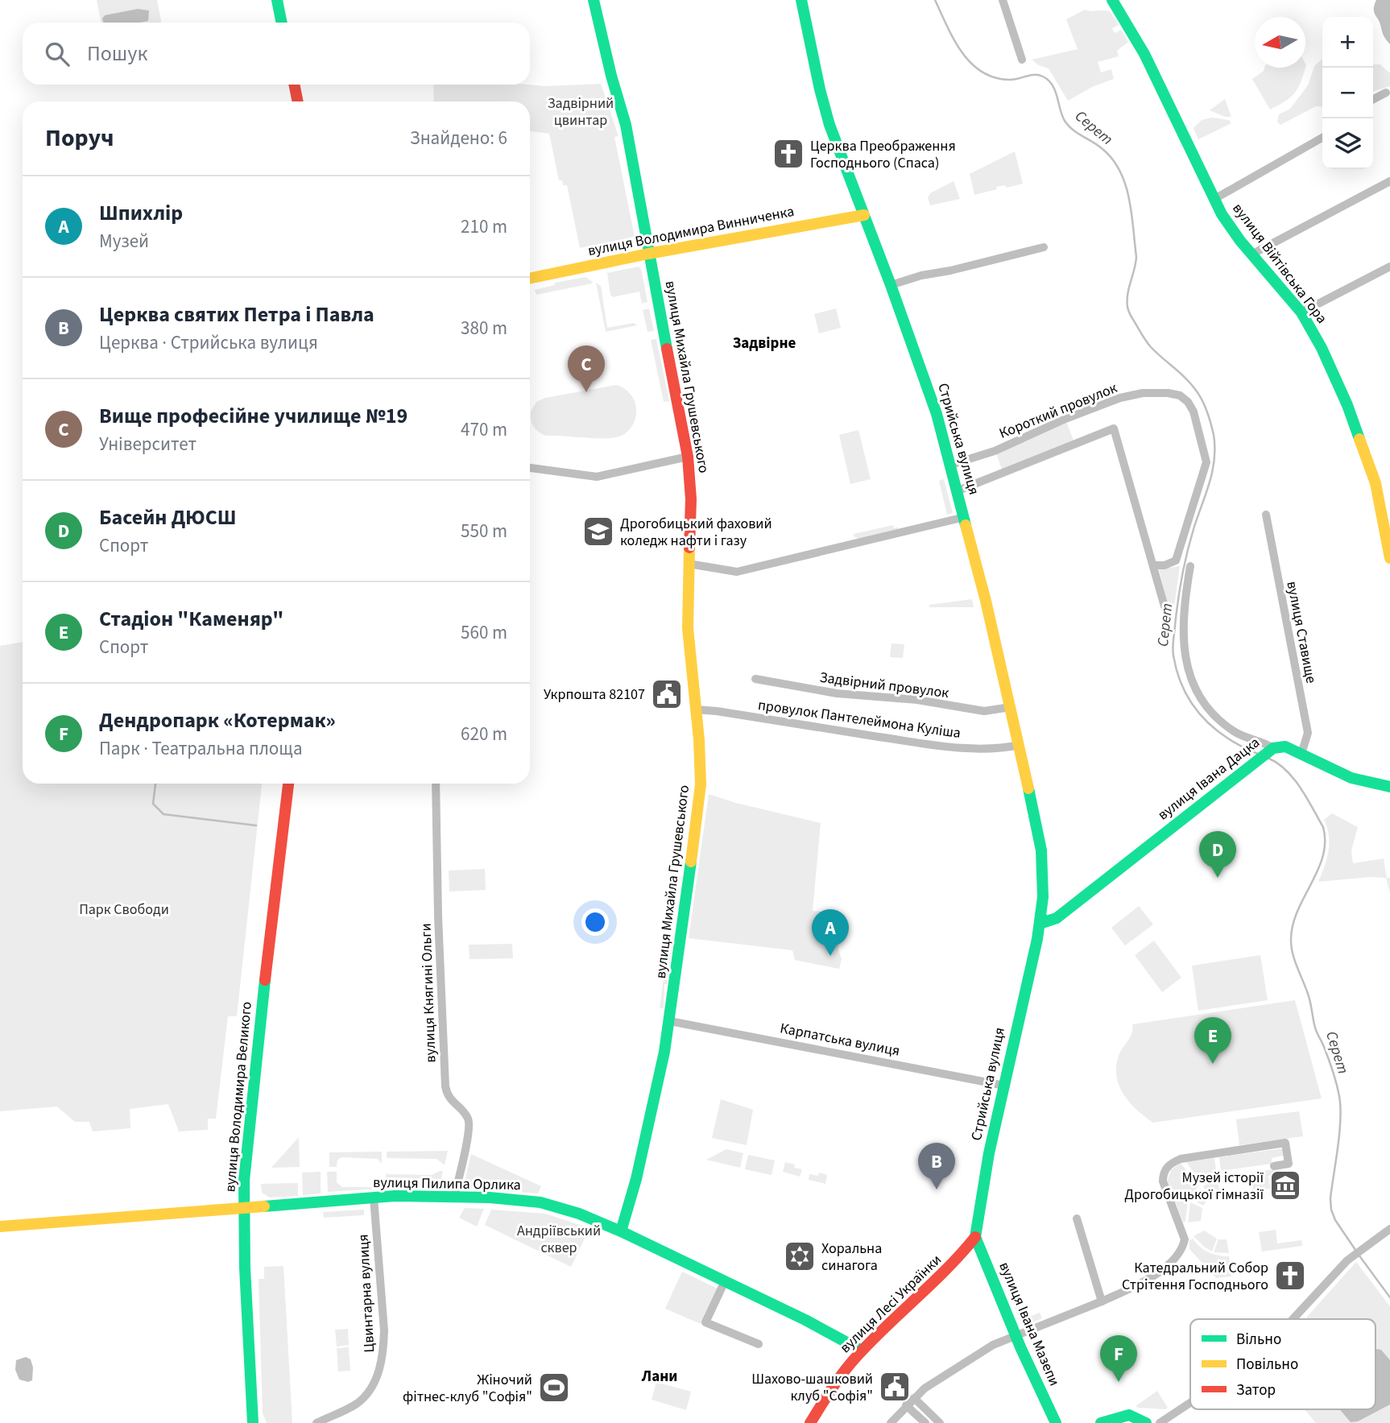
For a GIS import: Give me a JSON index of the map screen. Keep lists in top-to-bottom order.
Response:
{
  "streets": {
    "street": [
      "вулиця Володимира Винниченка",
      "вулиця Війтівська Гора",
      "вулиця Михайла Грушевського",
      "Короткий провулок",
      "Стрийська вулиця",
      "вулиця Ставище",
      "Задвірний провулок",
      "провулок Пантелеймона Куліша",
      "вулиця Івана Дацка",
      "вулиця Княгині Ольги",
      "Карпатська вулиця",
      "вулиця Володимира Великого",
      "вулиця Пилипа Орлика",
      "Цвинтарна вулиця",
      "вулиця Лесі Українки",
      "вулиця Івана Мазепи"
    ]
  },
  "crossings": [
    ["вулиця Володимира Винниченка", "вулиця Михайла Грушевського"],
    ["вулиця Володимира Винниченка", "Стрийська вулиця"],
    ["вулиця Михайла Грушевського", "провулок Пантелеймона Куліша"],
    ["вулиця Михайла Грушевського", "Карпатська вулиця"],
    ["вулиця Михайла Грушевського", "вулиця Пилипа Орлика"],
    ["Короткий провулок", "Стрийська вулиця"],
    ["Стрийська вулиця", "Задвірний провулок"],
    ["Стрийська вулиця", "провулок Пантелеймона Куліша"],
    ["Стрийська вулиця", "вулиця Івана Дацка"],
    ["Стрийська вулиця", "Карпатська вулиця"],
    ["Стрийська вулиця", "вулиця Лесі Українки"],
    ["Стрийська вулиця", "вулиця Івана Мазепи"],
    ["вулиця Ставище", "вулиця Івана Дацка"],
    ["вулиця Княгині Ольги", "вулиця Пилипа Орлика"],
    ["вулиця Володимира Великого", "вулиця Пилипа Орлика"],
    ["вулиця Пилипа Орлика", "Цвинтарна вулиця"],
    ["вулиця Пилипа Орлика", "вулиця Лесі Українки"],
    ["вулиця Лесі Українки", "вулиця Івана Мазепи"]
  ],
  "districts": ["Задвірне", "Лани"],
  "water": ["Серет"],
  "parks": ["Задвірний цвинтар", "Парк Свободи", "Андріївський сквер"],
  "places": {
    "church": ["Церква Преображення Господнього (Спаса)", "Катедральний Собор Стрітення Господнього"],
    "school or university": ["Дрогобицький фаховий коледж нафти і газу"],
    "public building": ["Укрпошта 82107", "Шахово-шашковий клуб \"Софія\""],
    "museum": ["Музей історії Дрогобицької гімназії"],
    "synagogue": ["Хоральна синагога"],
    "sports": ["Жіночий фітнес-клуб \"Софія\""]
  },
  "legend": ["Вільно", "Повільно", "Затор"],
  "north": "left",
  "page": {
    "map_buttons": ["+", "−"],
    "search": "Пошук",
    "heading": ["Поруч", "Знайдено: 6"],
    "list": [
      {
        "mark": "A",
        "name": "Шпихлір",
        "note": "Музей",
        "value": "210 m"
      },
      {
        "mark": "B",
        "name": "Церква святих Петра і Павла",
        "note": "Церква · Стрийська вулиця",
        "value": "380 m"
      },
      {
        "mark": "C",
        "name": "Вище професійне училище №19",
        "note": "Університет",
        "value": "470 m"
      },
      {
        "mark": "D",
        "name": "Басейн ДЮСШ",
        "note": "Спорт",
        "value": "550 m"
      },
      {
        "mark": "E",
        "name": "Стадіон \"Каменяр\"",
        "note": "Спорт",
        "value": "560 m"
      },
      {
        "mark": "F",
        "name": "Дендропарк «Котермак»",
        "note": "Парк · Театральна площа",
        "value": "620 m"
      }
    ],
    "pins": [
      "C",
      "D",
      "A",
      "E",
      "B",
      "F"
    ]
  }
}
